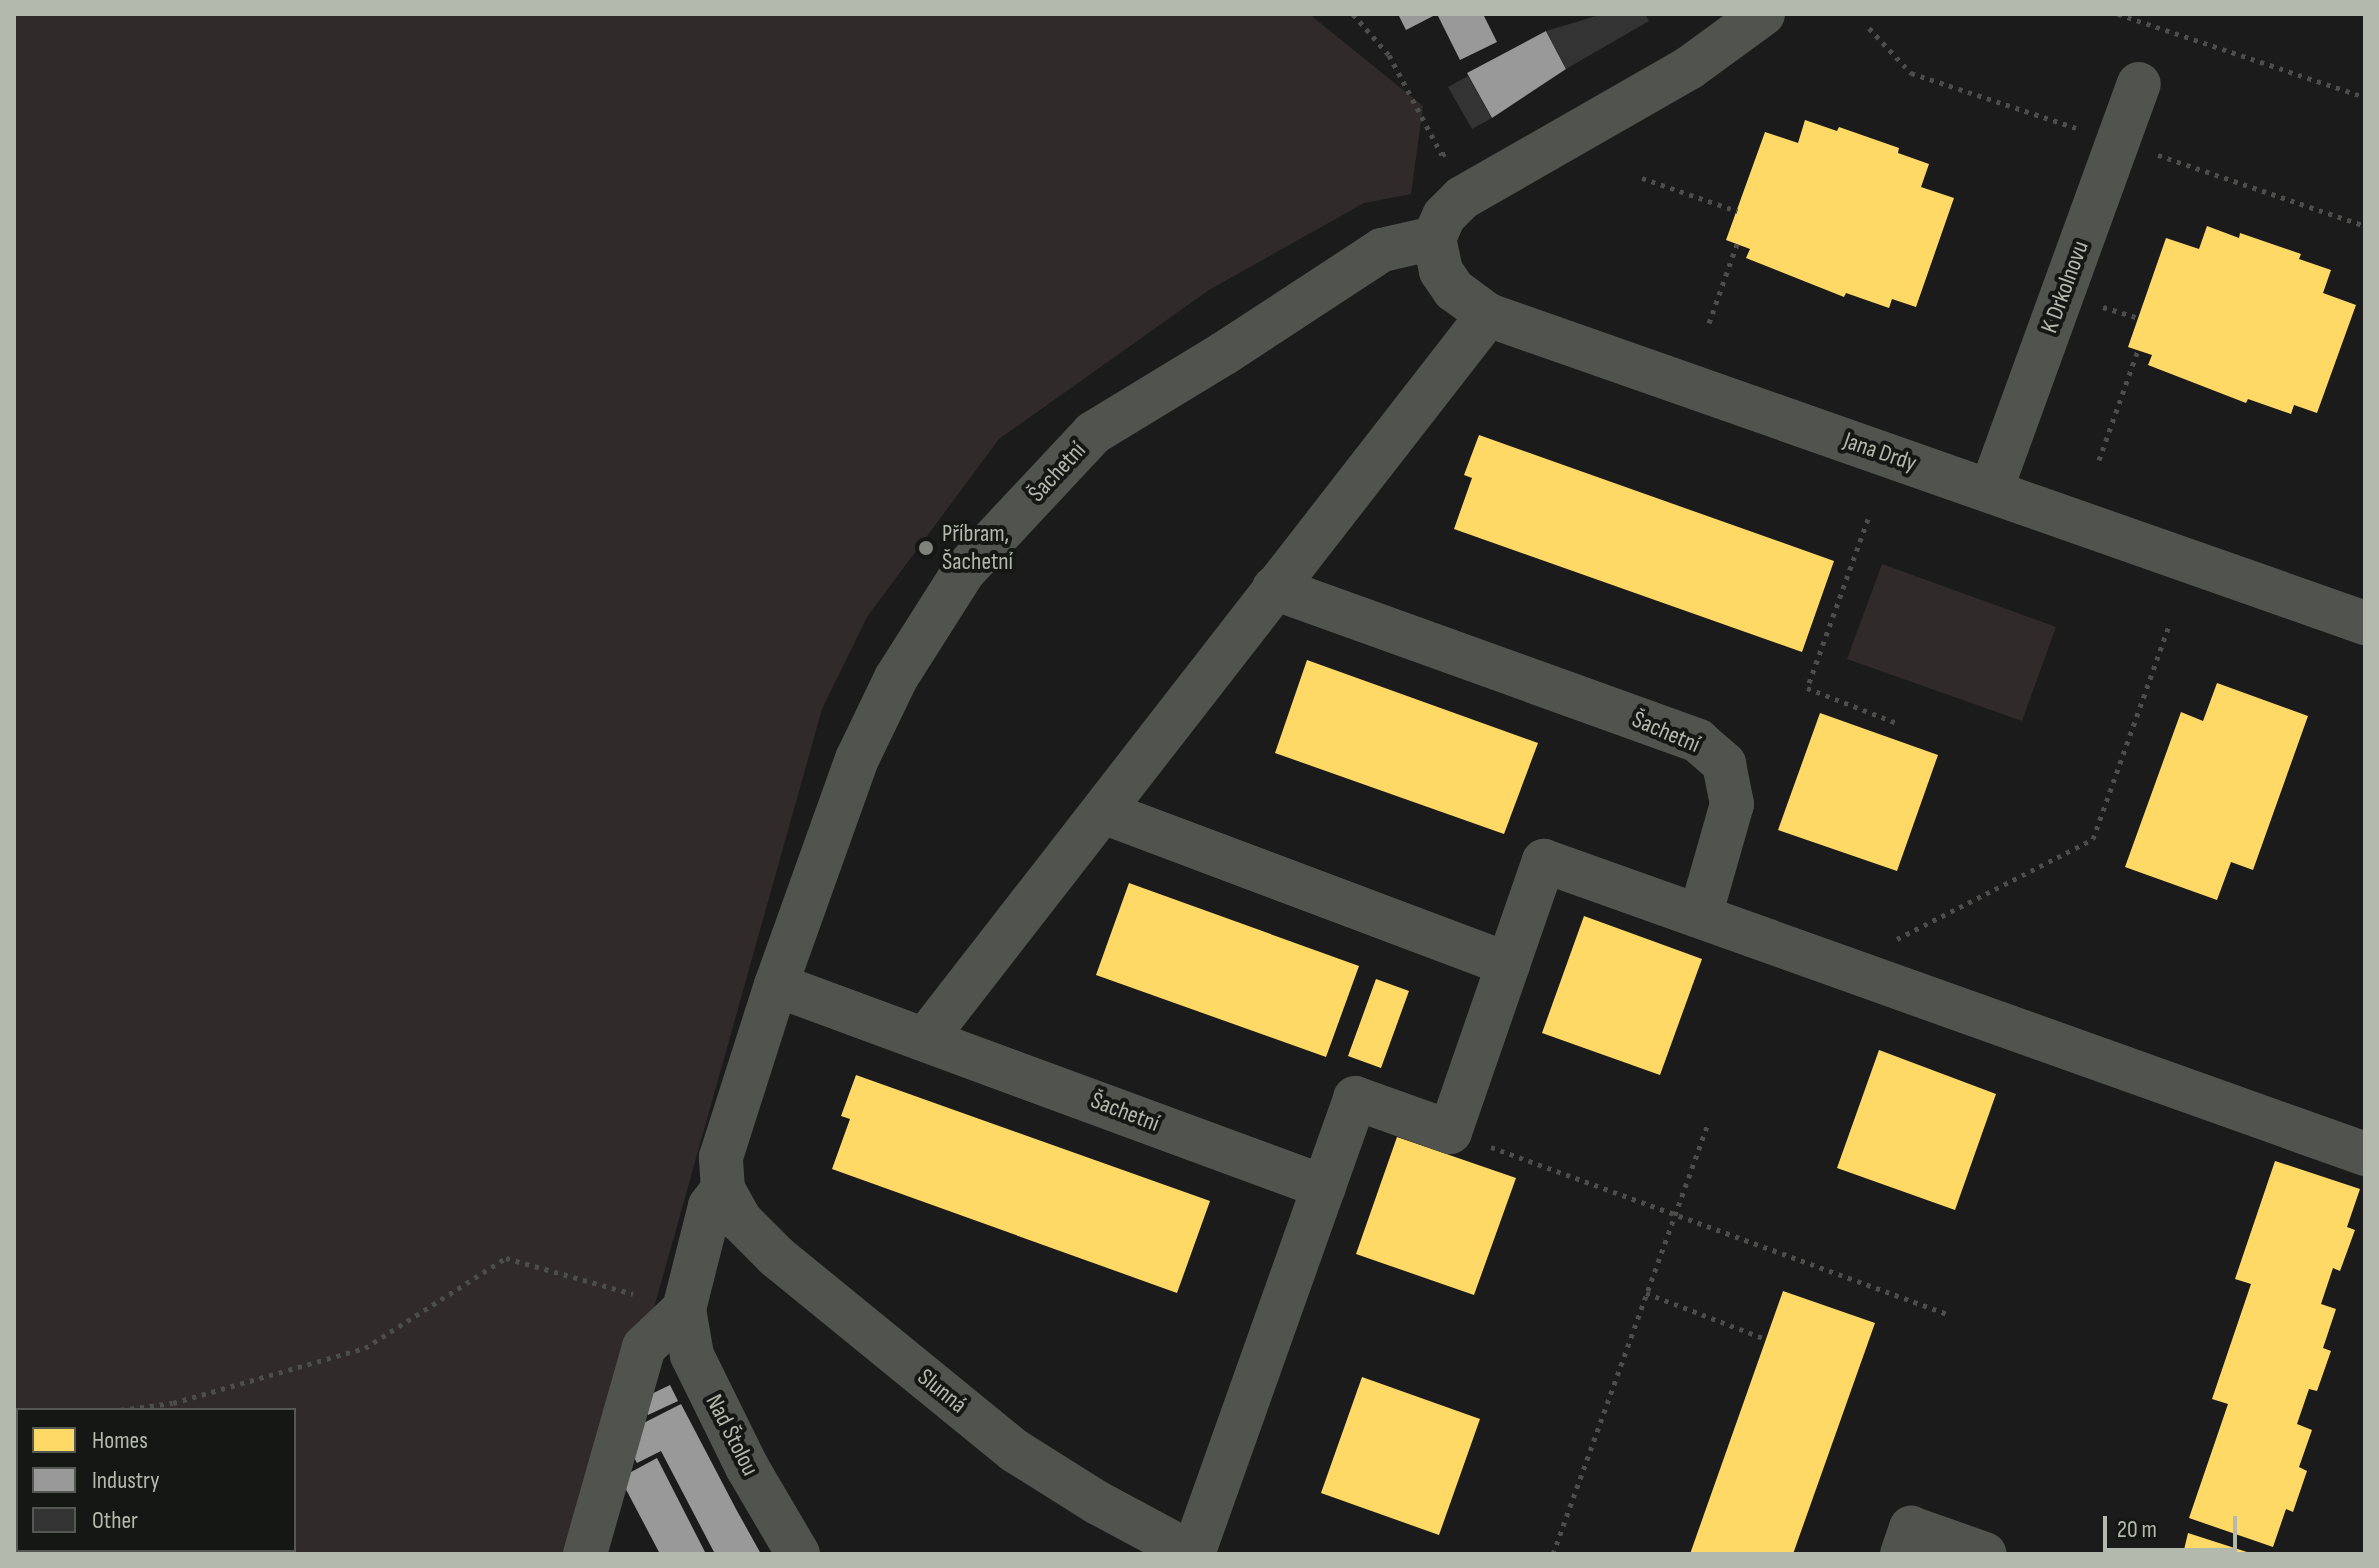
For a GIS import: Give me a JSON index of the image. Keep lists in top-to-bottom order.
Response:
{
  "streets": {
    "street": [
      "K Drkolnovu",
      "Jana Drdy",
      "Šachetní",
      "Slunná",
      "Nad Štolou"
    ]
  },
  "crossings": [
    ["K Drkolnovu", "Jana Drdy"],
    ["Jana Drdy", "Šachetní"],
    ["Šachetní", "Slunná"],
    ["Šachetní", "Nad Štolou"]
  ],
  "places": ["Příbram, Šachetní"],
  "legend": ["Homes", "Industry", "Other"],
  "scale_bar": "20 m"
}
